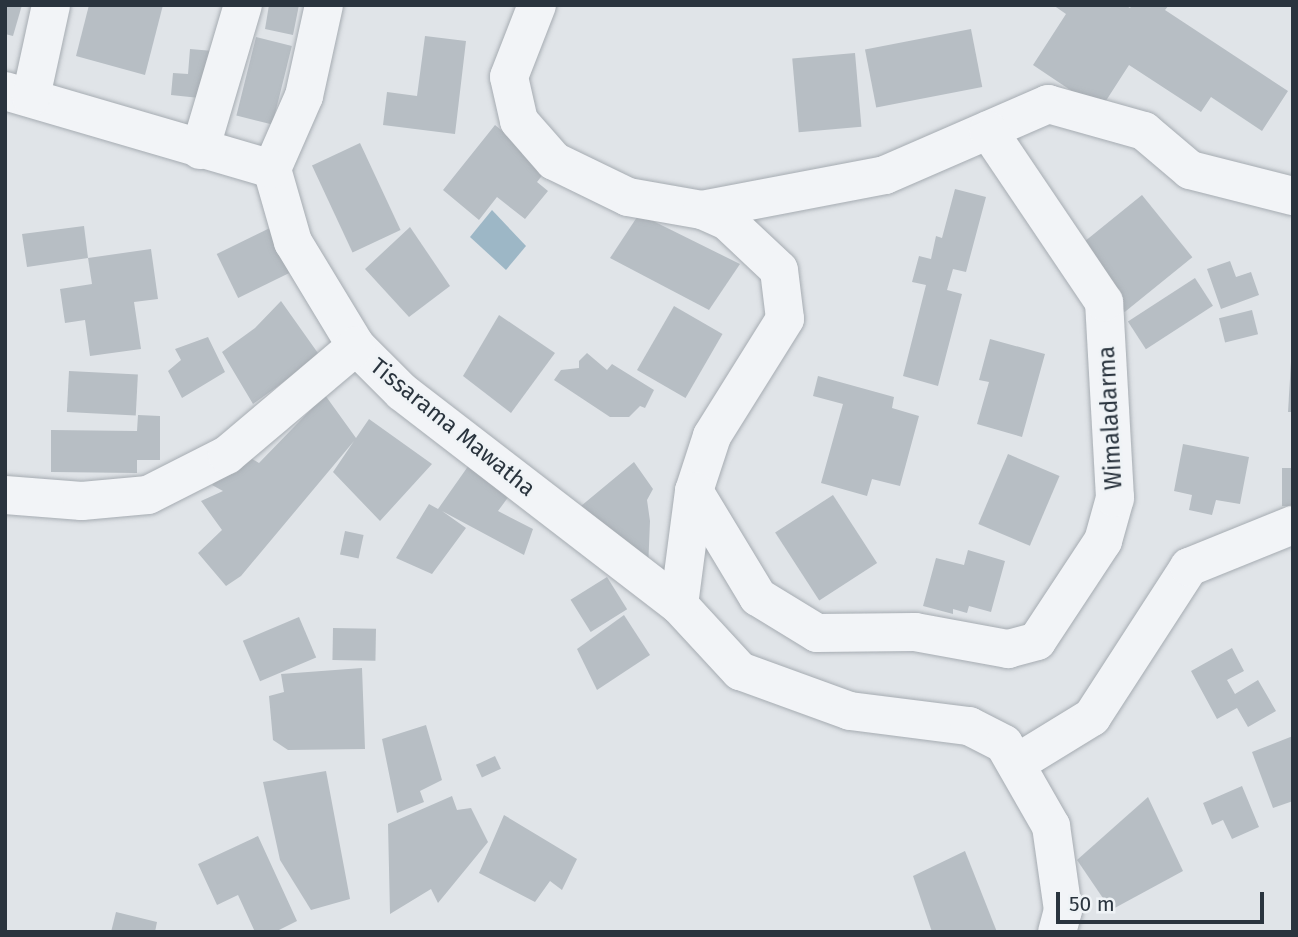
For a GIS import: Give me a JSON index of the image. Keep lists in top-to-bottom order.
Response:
{
  "streets": {
    "street": ["Wimaladarma", "Tissarama Mawatha"]
  },
  "scale_bar": "50 m"
}
